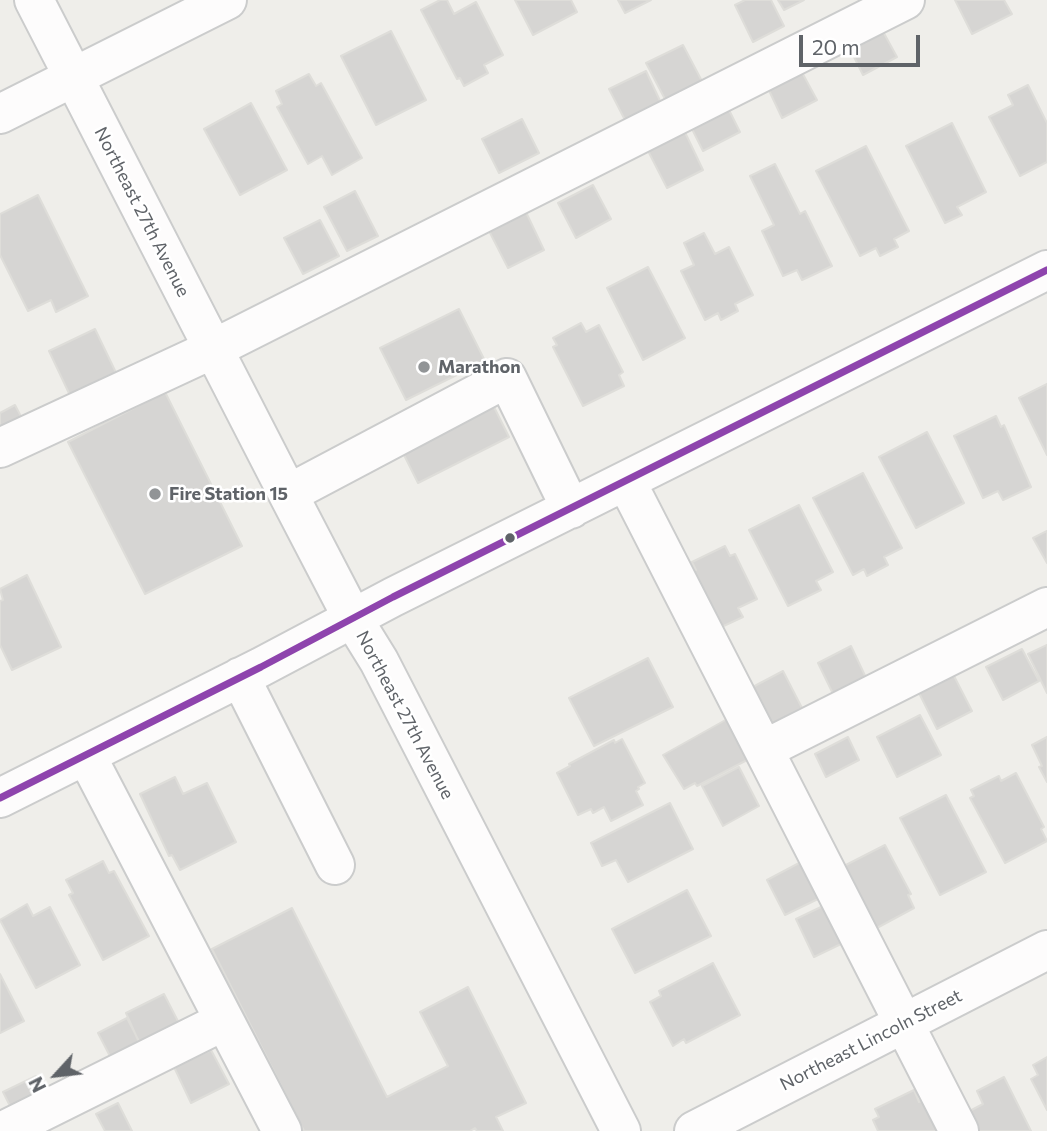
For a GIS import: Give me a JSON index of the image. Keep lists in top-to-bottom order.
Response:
{
  "streets": {
    "street": ["Northeast 27th Avenue", "Northeast Lincoln Street"]
  },
  "places": ["Marathon", "Fire Station 15"],
  "scale_bar": "20 m",
  "north": "bottom left"
}
